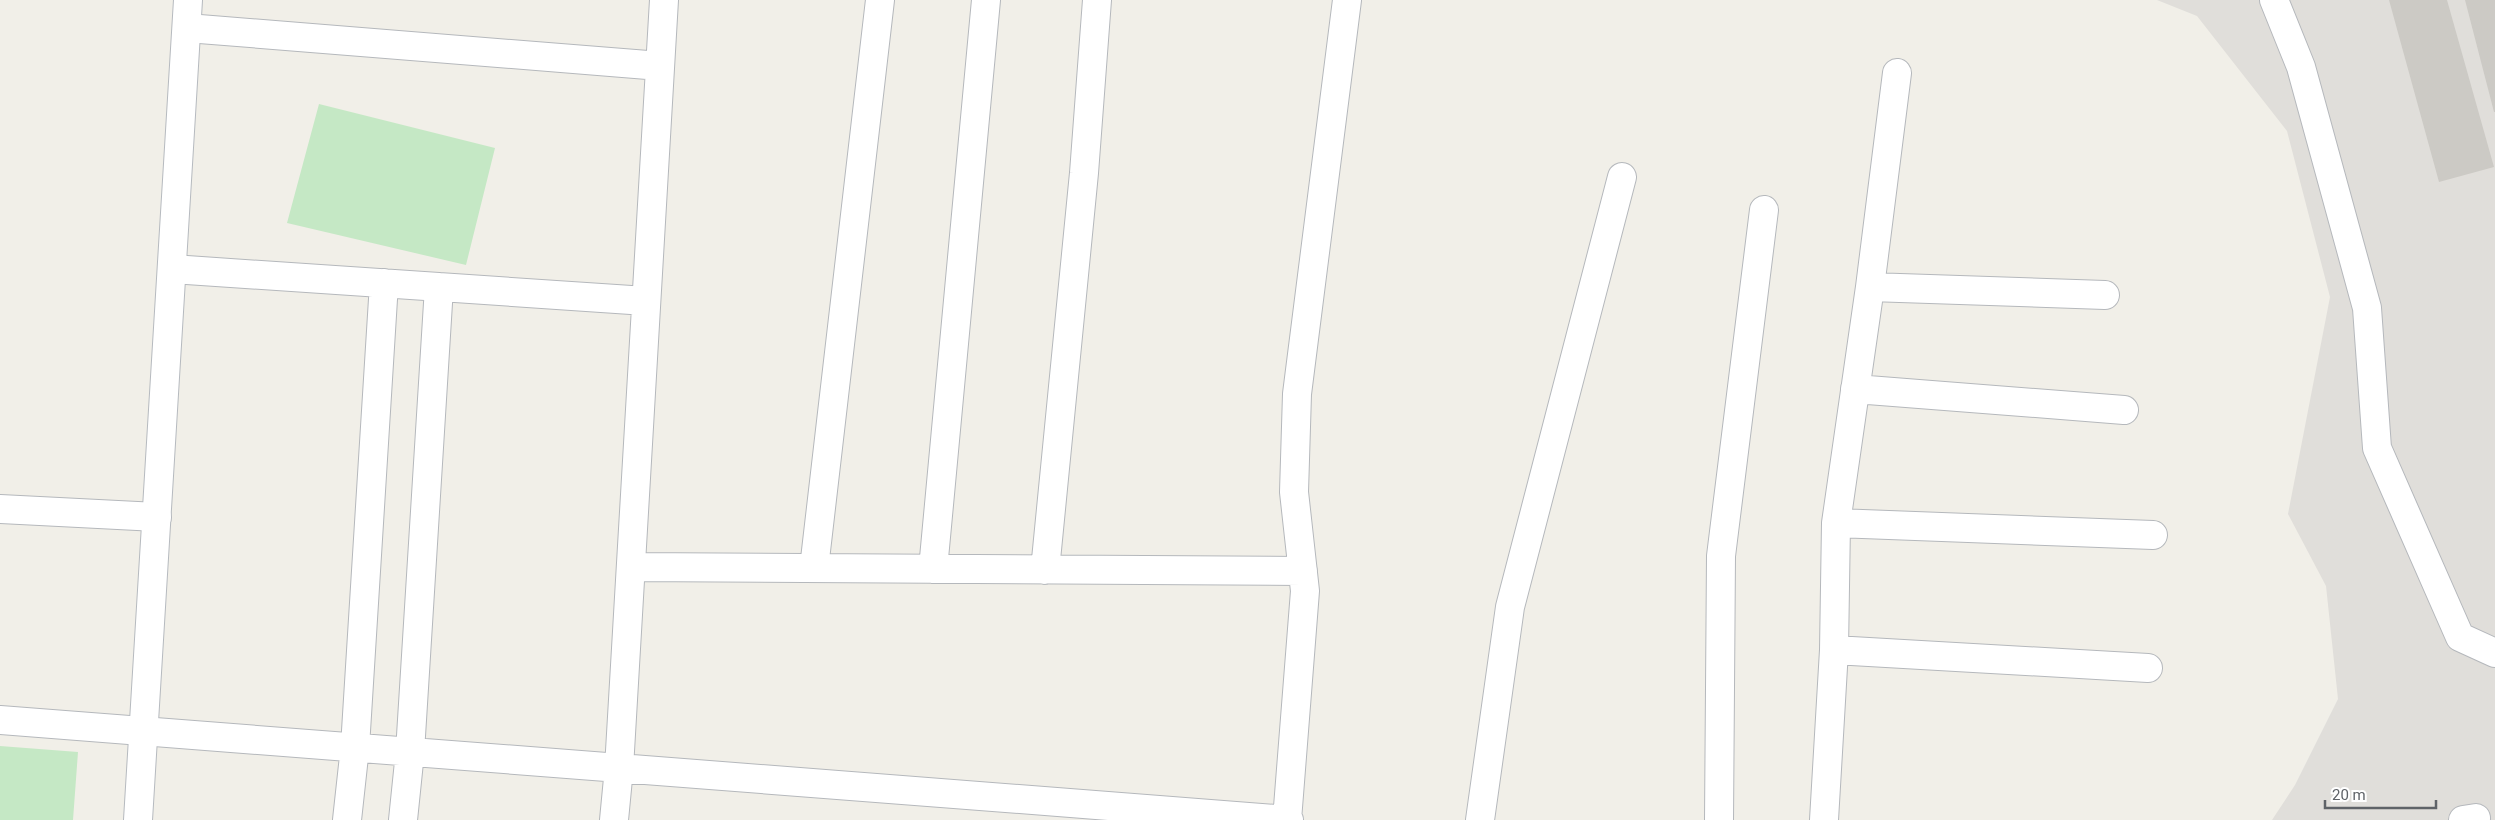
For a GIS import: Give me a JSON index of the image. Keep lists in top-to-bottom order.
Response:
{
  "scale_bar": "20 m"
}
